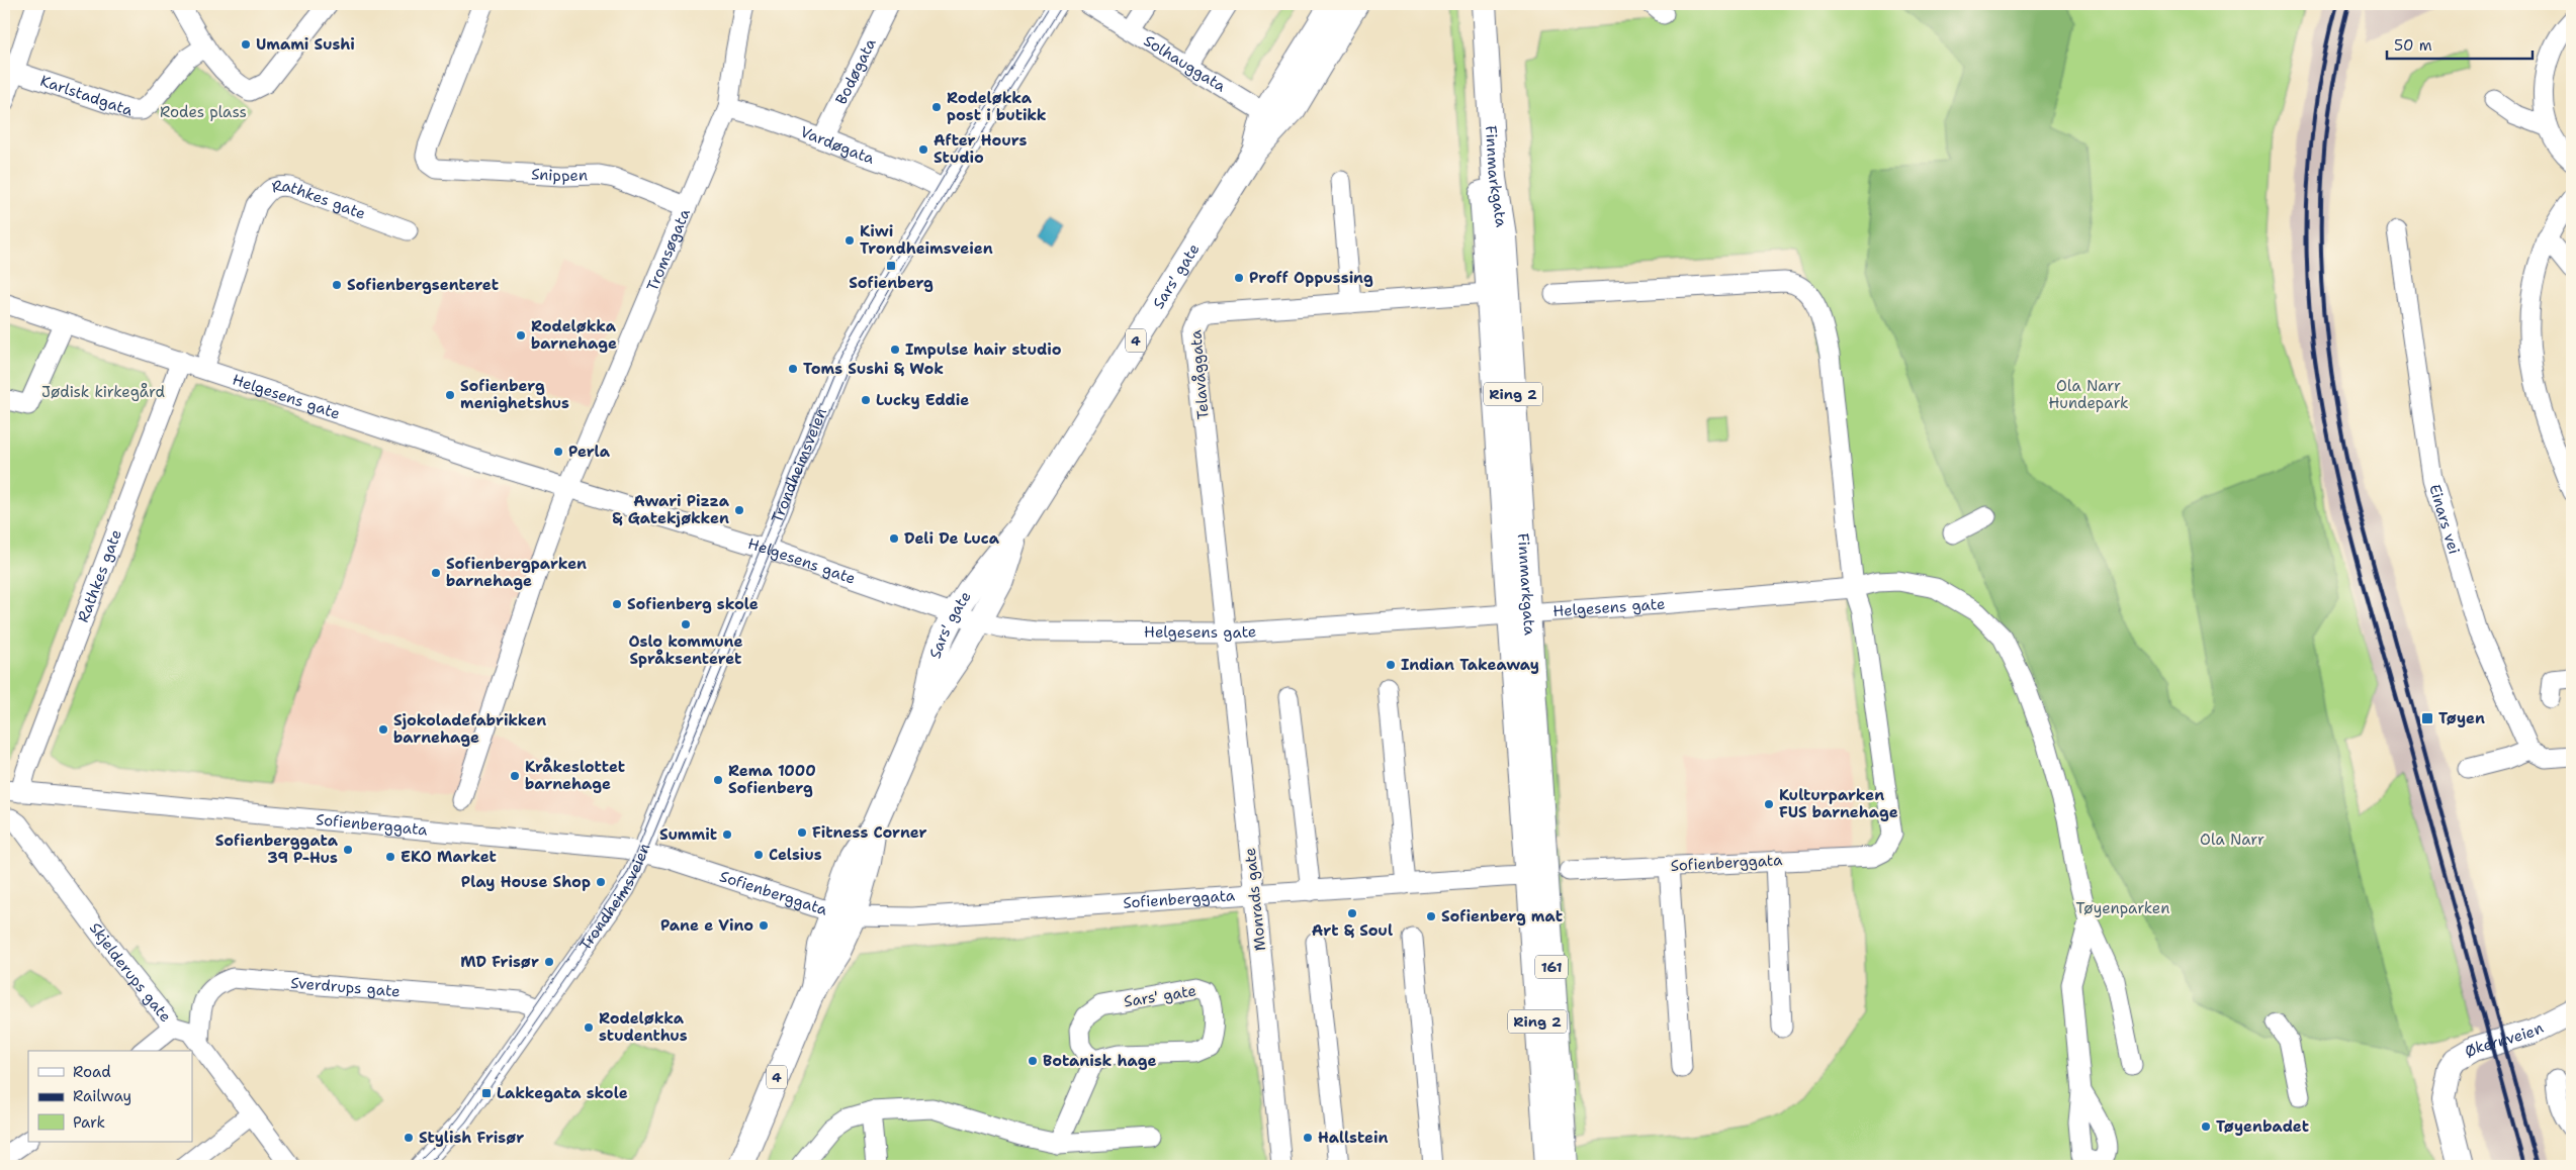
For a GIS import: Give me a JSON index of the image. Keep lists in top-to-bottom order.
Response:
{
  "streets": {
    "main road": [
      "Finnmarkgata",
      "Sars' gate",
      "4",
      "Ring 2",
      "161",
      "Økernveien"
    ],
    "street": [
      "Solhauggata",
      "Bodøgata",
      "Karlstadgata",
      "Vardøgata",
      "Snippen",
      "Rathkes gate",
      "Tromsøgata",
      "Telavåggata",
      "Helgesens gate",
      "Trondheimsveien",
      "Einars vei",
      "Sofienberggata",
      "Monrads gate",
      "Skjelderups gate",
      "Sverdrups gate"
    ]
  },
  "crossings": [
    ["Solhauggata", "Sars' gate"],
    ["Bodøgata", "Vardøgata"],
    ["Vardøgata", "Tromsøgata"],
    ["Vardøgata", "Trondheimsveien"],
    ["Snippen", "Tromsøgata"],
    ["Finnmarkgata", "Telavåggata"],
    ["Finnmarkgata", "Helgesens gate"],
    ["Finnmarkgata", "Sofienberggata"],
    ["Rathkes gate", "Helgesens gate"],
    ["Rathkes gate", "Sofienberggata"],
    ["Tromsøgata", "Helgesens gate"],
    ["Sars' gate", "Helgesens gate"],
    ["Sars' gate", "Sofienberggata"],
    ["Telavåggata", "Helgesens gate"],
    ["Telavåggata", "Monrads gate"],
    ["Helgesens gate", "Trondheimsveien"],
    ["Helgesens gate", "Sofienberggata"],
    ["Helgesens gate", "Monrads gate"],
    ["Trondheimsveien", "Sofienberggata"],
    ["Trondheimsveien", "Sverdrups gate"],
    ["Sofienberggata", "Monrads gate"],
    ["Skjelderups gate", "Sverdrups gate"]
  ],
  "parks": [
    "Rodes plass",
    "Ola Narr Hundepark",
    "Jødisk kirkegård",
    "Ola Narr",
    "Tøyenparken"
  ],
  "places": {
    "other": [
      "Umami Sushi",
      "Rodeløkka post i butikk",
      "After Hours Studio",
      "Kiwi Trondheimsveien",
      "Proff Oppussing",
      "Sofienbergsenteret",
      "Rodeløkka barnehage",
      "Impulse hair studio",
      "Toms Sushi & Wok",
      "Sofienberg menighetshus",
      "Lucky Eddie",
      "Perla",
      "Awari Pizza & Gatekjøkken",
      "Deli De Luca",
      "Sofienbergparken barnehage",
      "Sofienberg skole",
      "Oslo kommune Språksenteret",
      "Indian Takeaway",
      "Sjokoladefabrikken barnehage",
      "Kråkeslottet barnehage",
      "Rema 1000 Sofienberg",
      "Kulturparken FUS barnehage",
      "Fitness Corner",
      "Summit",
      "Sofienberggata 39 P-Hus",
      "Celsius",
      "EKO Market",
      "Play House Shop",
      "Art & Soul",
      "Sofienberg mat",
      "Pane e Vino",
      "MD Frisør",
      "Rodeløkka studenthus",
      "Botanisk hage",
      "Tøyenbadet",
      "Stylish Frisør",
      "Hallstein"
    ],
    "transit": ["Sofienberg", "Tøyen", "Lakkegata skole"]
  },
  "legend": ["Road", "Railway", "Park"],
  "scale_bar": "50 m"
}
